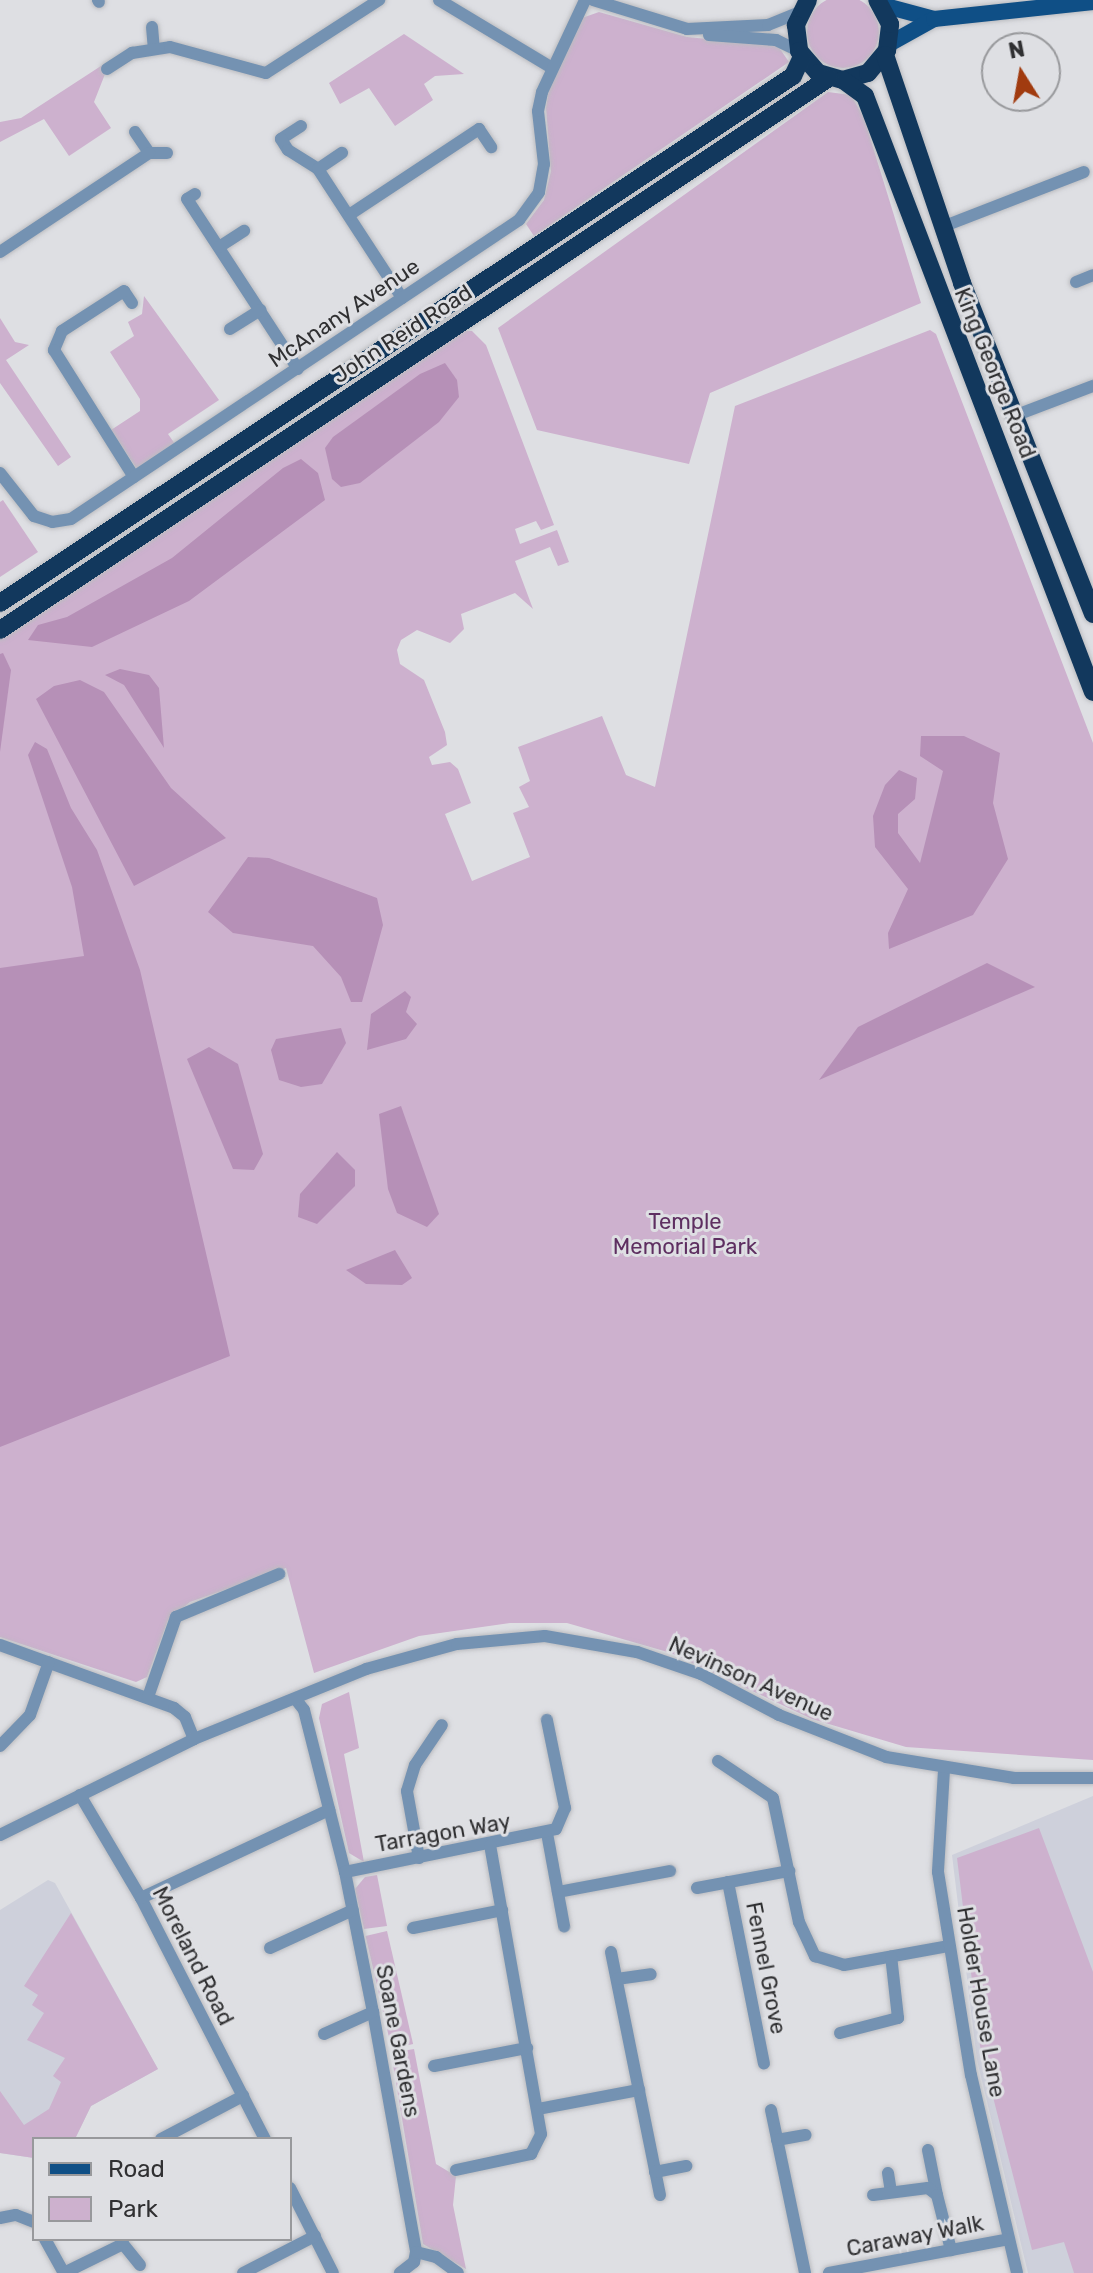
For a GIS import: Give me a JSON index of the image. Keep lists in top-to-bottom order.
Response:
{
  "streets": {
    "highway": ["John Reid Road", "King George Road"],
    "street": [
      "McAnany Avenue",
      "Nevinson Avenue",
      "Tarragon Way",
      "Moreland Road",
      "Fennel Grove",
      "Holder House Lane",
      "Soane Gardens",
      "Caraway Walk"
    ]
  },
  "crossings": [
    ["John Reid Road", "King George Road"],
    ["Nevinson Avenue", "Moreland Road"],
    ["Nevinson Avenue", "Holder House Lane"],
    ["Nevinson Avenue", "Soane Gardens"],
    ["Tarragon Way", "Soane Gardens"],
    ["Fennel Grove", "Holder House Lane"],
    ["Holder House Lane", "Caraway Walk"]
  ],
  "parks": ["Temple Memorial Park"],
  "legend": ["Road", "Park"],
  "north": "top"
}
